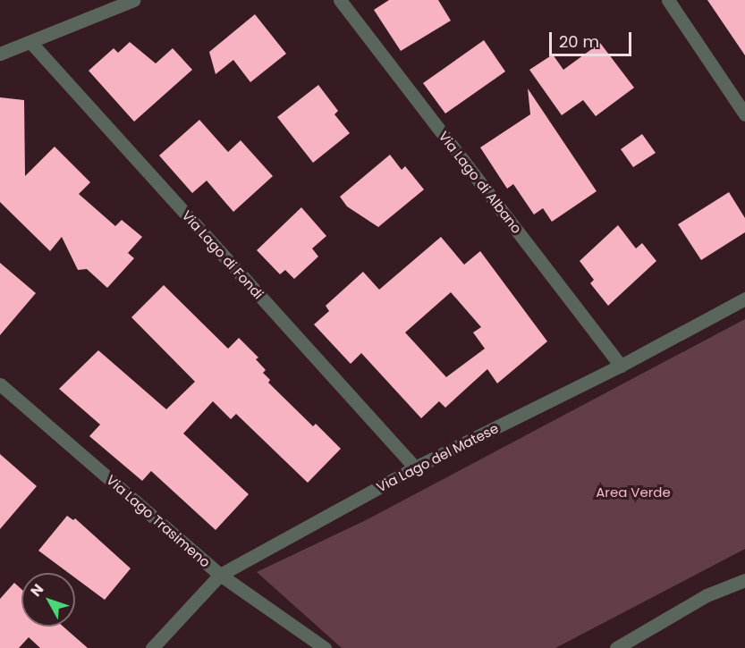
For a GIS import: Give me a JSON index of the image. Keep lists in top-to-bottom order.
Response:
{
  "streets": {
    "street": [
      "Via Lago di Albano",
      "Via Lago di Fondi",
      "Via Lago del Matese",
      "Via Lago Trasimeno"
    ]
  },
  "crossings": [
    ["Via Lago di Albano", "Via Lago del Matese"],
    ["Via Lago di Fondi", "Via Lago del Matese"],
    ["Via Lago del Matese", "Via Lago Trasimeno"]
  ],
  "parks": ["Area Verde"],
  "scale_bar": "20 m",
  "north": "top left"
}
